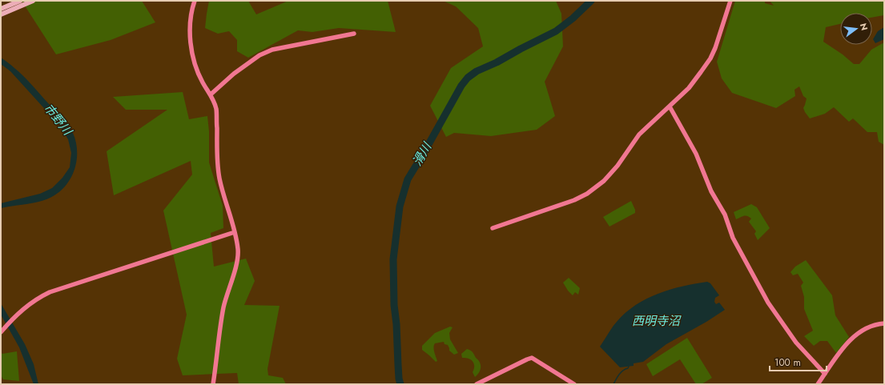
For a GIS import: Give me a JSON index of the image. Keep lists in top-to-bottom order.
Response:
{
  "water": ["市野川", "滑川", "西明寺沼"],
  "scale_bar": "100 m",
  "north": "right"
}
